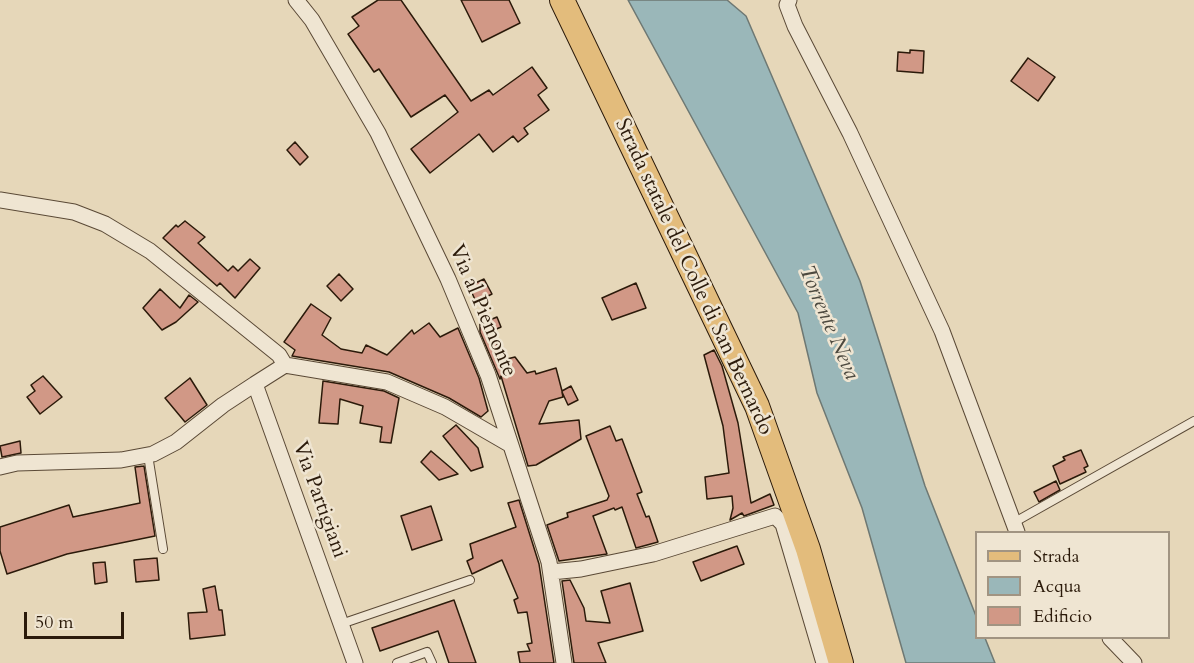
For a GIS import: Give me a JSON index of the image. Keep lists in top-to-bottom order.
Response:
{
  "streets": {
    "main road": ["Strada statale del Colle di San Bernardo"],
    "street": ["Via al Piemonte", "Via Partigiani"]
  },
  "water": ["Torrente Neva"],
  "legend": ["Strada", "Acqua", "Edificio"],
  "scale_bar": "50 m"
}
